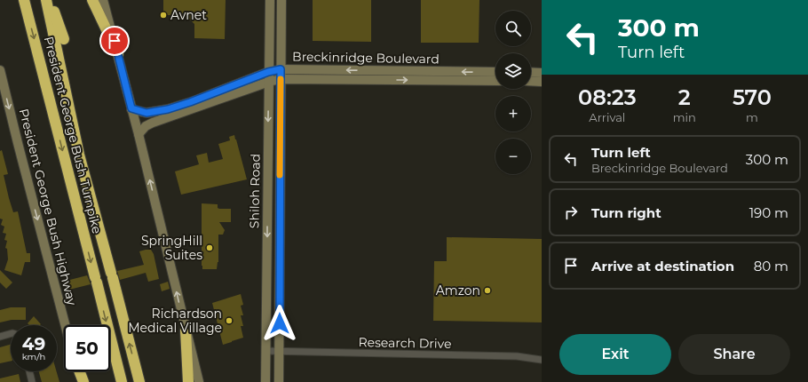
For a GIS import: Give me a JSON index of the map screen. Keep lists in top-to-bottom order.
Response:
{
  "streets": {
    "highway": ["President George Bush Turnpike"],
    "main road": ["Breckinridge Boulevard", "Shiloh Road", "President George Bush Highway"],
    "street": ["Research Drive"]
  },
  "crossings": [
    ["Breckinridge Boulevard", "Shiloh Road"],
    ["Shiloh Road", "Research Drive"]
  ],
  "one_way": ["President George Bush Highway"],
  "places": [
    "Avnet",
    "SpringHill Suites",
    "Amzon",
    "Richardson Medical Village"
  ],
  "page": {
    "turn": ["300 m", "Turn left"],
    "map_buttons": ["+", "−"],
    "eta": [
      "08:23",
      "Arrival",
      "2",
      "min",
      "570",
      "m"
    ],
    "list": [
      {
        "name": "Turn left",
        "note": "Breckinridge Boulevard",
        "value": "300 m"
      },
      {
        "name": "Turn right",
        "value": "190 m"
      },
      {
        "name": "Arrive at destination",
        "value": "80 m"
      }
    ],
    "speed": "49 km/h",
    "limit": "50",
    "buttons": ["Exit", "Share"]
  }
}
